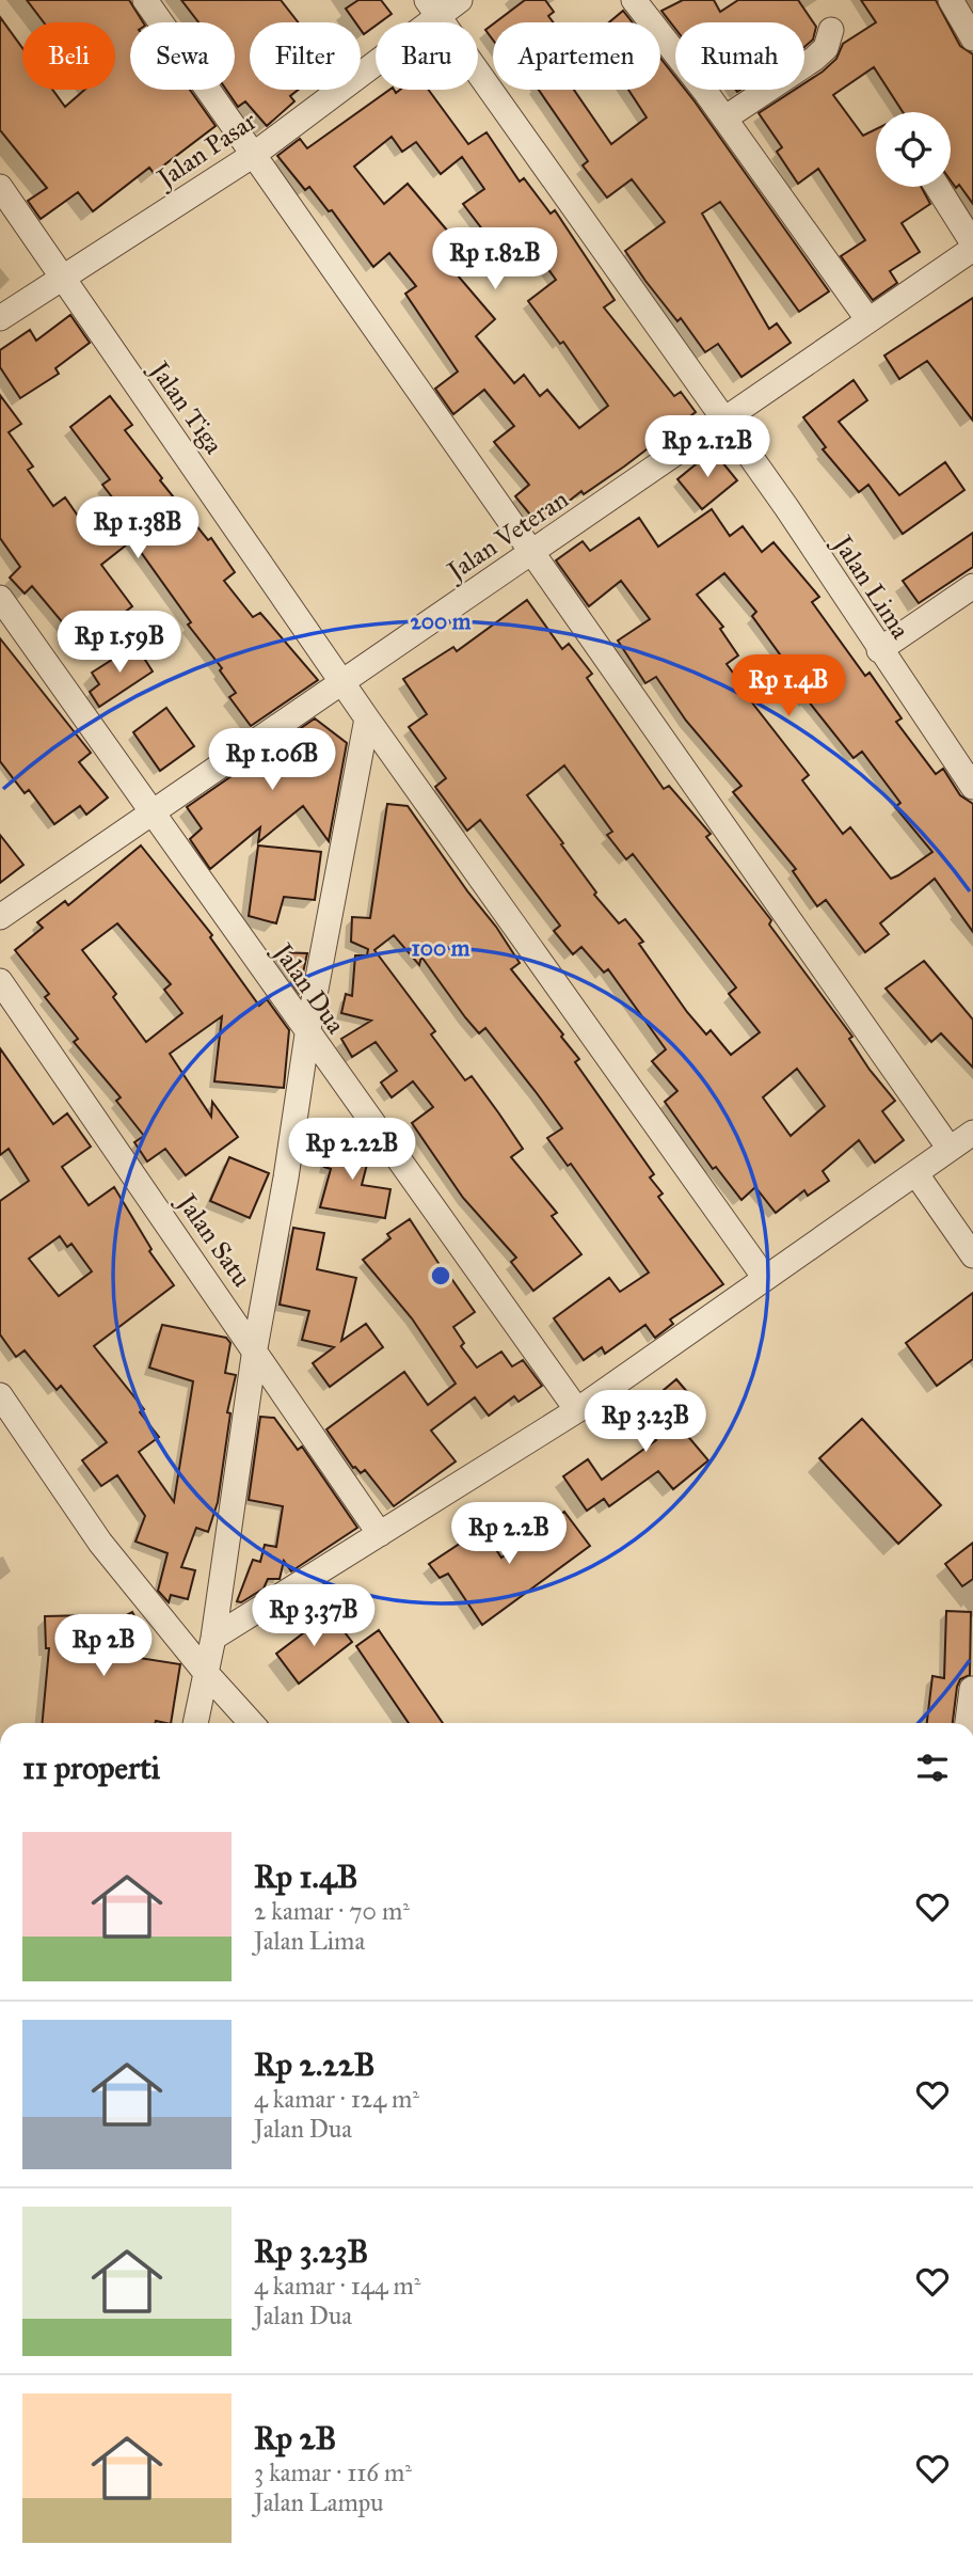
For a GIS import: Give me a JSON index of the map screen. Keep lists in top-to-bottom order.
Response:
{
  "streets": {
    "street": [
      "Jalan Pasar",
      "Jalan Tiga",
      "Jalan Veteran",
      "Jalan Lima",
      "Jalan Dua",
      "Jalan Satu"
    ]
  },
  "crossings": [
    ["Jalan Pasar", "Jalan Tiga"],
    ["Jalan Pasar", "Jalan Lima"],
    ["Jalan Tiga", "Jalan Veteran"],
    ["Jalan Veteran", "Jalan Lima"],
    ["Jalan Veteran", "Jalan Dua"]
  ],
  "page": {
    "chip": [
      "Beli",
      "Sewa",
      "Filter",
      "Baru",
      "Apartemen",
      "Rumah"
    ],
    "price": [
      "Rp 1.82B",
      "Rp 2.12B",
      "Rp 1.38B",
      "Rp 1.59B",
      "Rp 1.4B",
      "Rp 1.06B",
      "Rp 2.22B",
      "Rp 3.23B",
      "Rp 2.2B",
      "Rp 3.37B",
      "Rp 2B"
    ],
    "heading": "11 properti",
    "list": [
      {
        "name": "Rp 1.4B",
        "note": "2 kamar · 70 m² · Jalan Lima"
      },
      {
        "name": "Rp 2.22B",
        "note": "4 kamar · 124 m² · Jalan Dua"
      },
      {
        "name": "Rp 3.23B",
        "note": "4 kamar · 144 m² · Jalan Dua"
      },
      {
        "name": "Rp 2B",
        "note": "3 kamar · 116 m² · Jalan Lampu"
      }
    ]
  },
  "rings": ["200 m", "100 m"]
}
